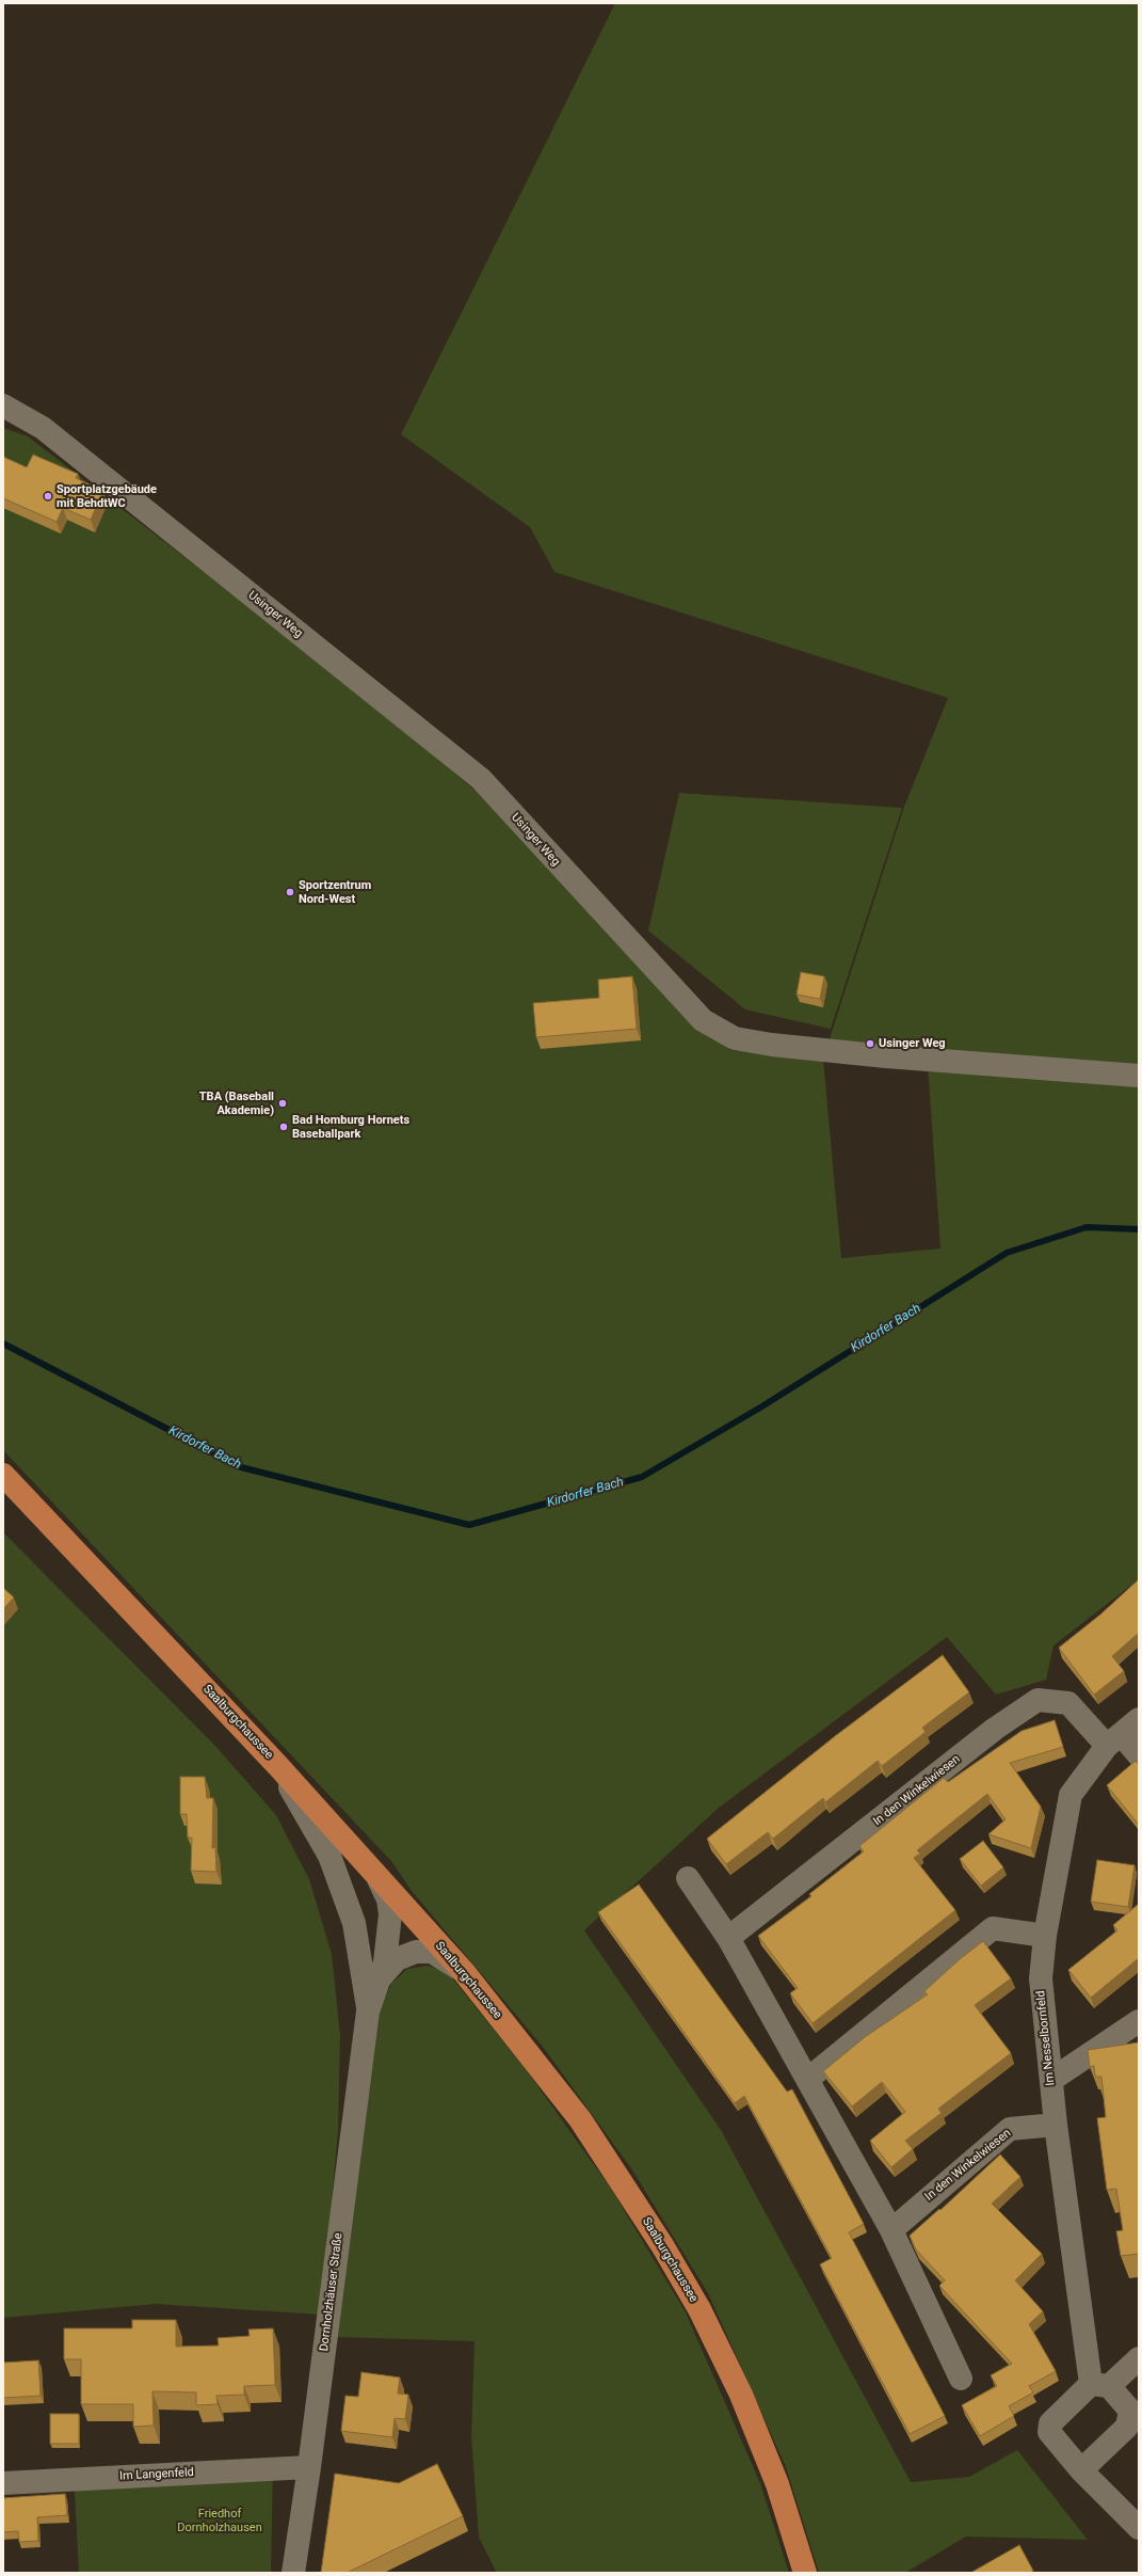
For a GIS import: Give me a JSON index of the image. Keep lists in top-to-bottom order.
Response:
{
  "streets": {
    "main road": ["Saalburgchaussee"],
    "street": [
      "Usinger Weg",
      "In den Winkelwiesen",
      "Im Nesselbornfeld",
      "Dornholzhäuser Straße",
      "Im Langenfeld"
    ]
  },
  "crossings": [
    ["Saalburgchaussee", "Dornholzhäuser Straße"],
    ["In den Winkelwiesen", "Im Nesselbornfeld"],
    ["Dornholzhäuser Straße", "Im Langenfeld"]
  ],
  "water": ["Kirdorfer Bach"],
  "parks": ["Friedhof Dornholzhausen"],
  "places": [
    "Sportplatzgebäude mit BehdtWC",
    "Sportzentrum Nord-West",
    "Usinger Weg",
    "TBA (Baseball Akademie)",
    "Bad Homburg Hornets Baseballpark"
  ]
}
